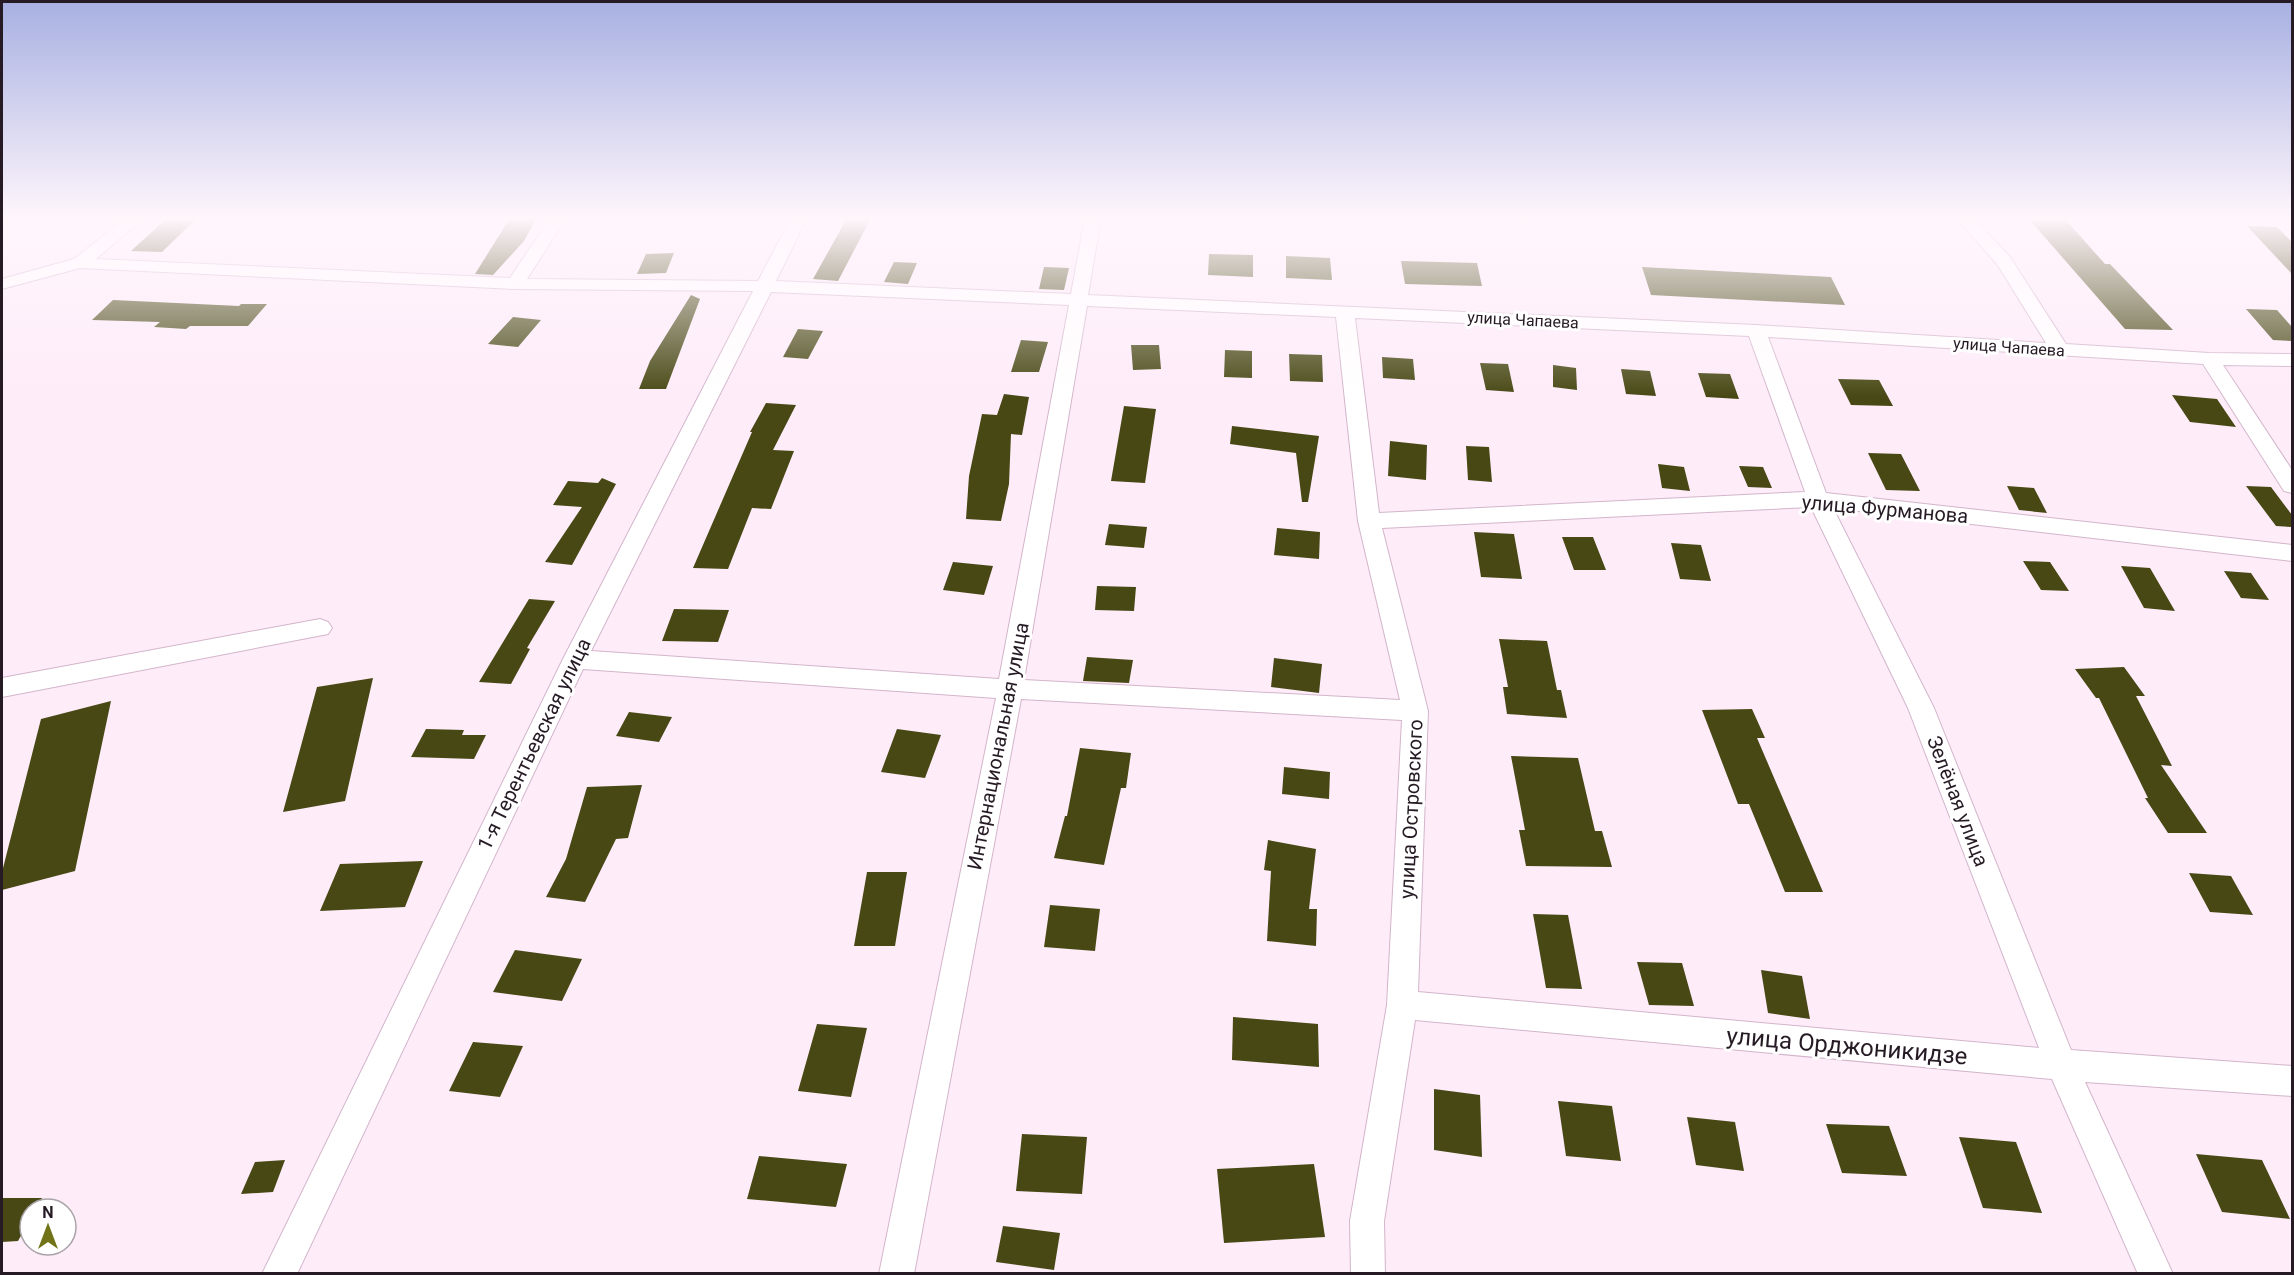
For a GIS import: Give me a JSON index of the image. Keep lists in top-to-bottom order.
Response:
{
  "streets": {
    "street": [
      "улица Чапаева",
      "улица Фурманова",
      "1-я Терентьевская улица",
      "Интернациональная улица",
      "Зелёная улица",
      "улица Островского",
      "улица Орджоникидзе"
    ]
  },
  "crossings": [
    ["улица Чапаева", "1-я Терентьевская улица"],
    ["улица Чапаева", "Интернациональная улица"],
    ["улица Чапаева", "Зелёная улица"],
    ["улица Чапаева", "улица Островского"],
    ["улица Фурманова", "Зелёная улица"],
    ["улица Фурманова", "улица Островского"],
    ["Зелёная улица", "улица Орджоникидзе"],
    ["улица Островского", "улица Орджоникидзе"]
  ],
  "north": "top"
}
